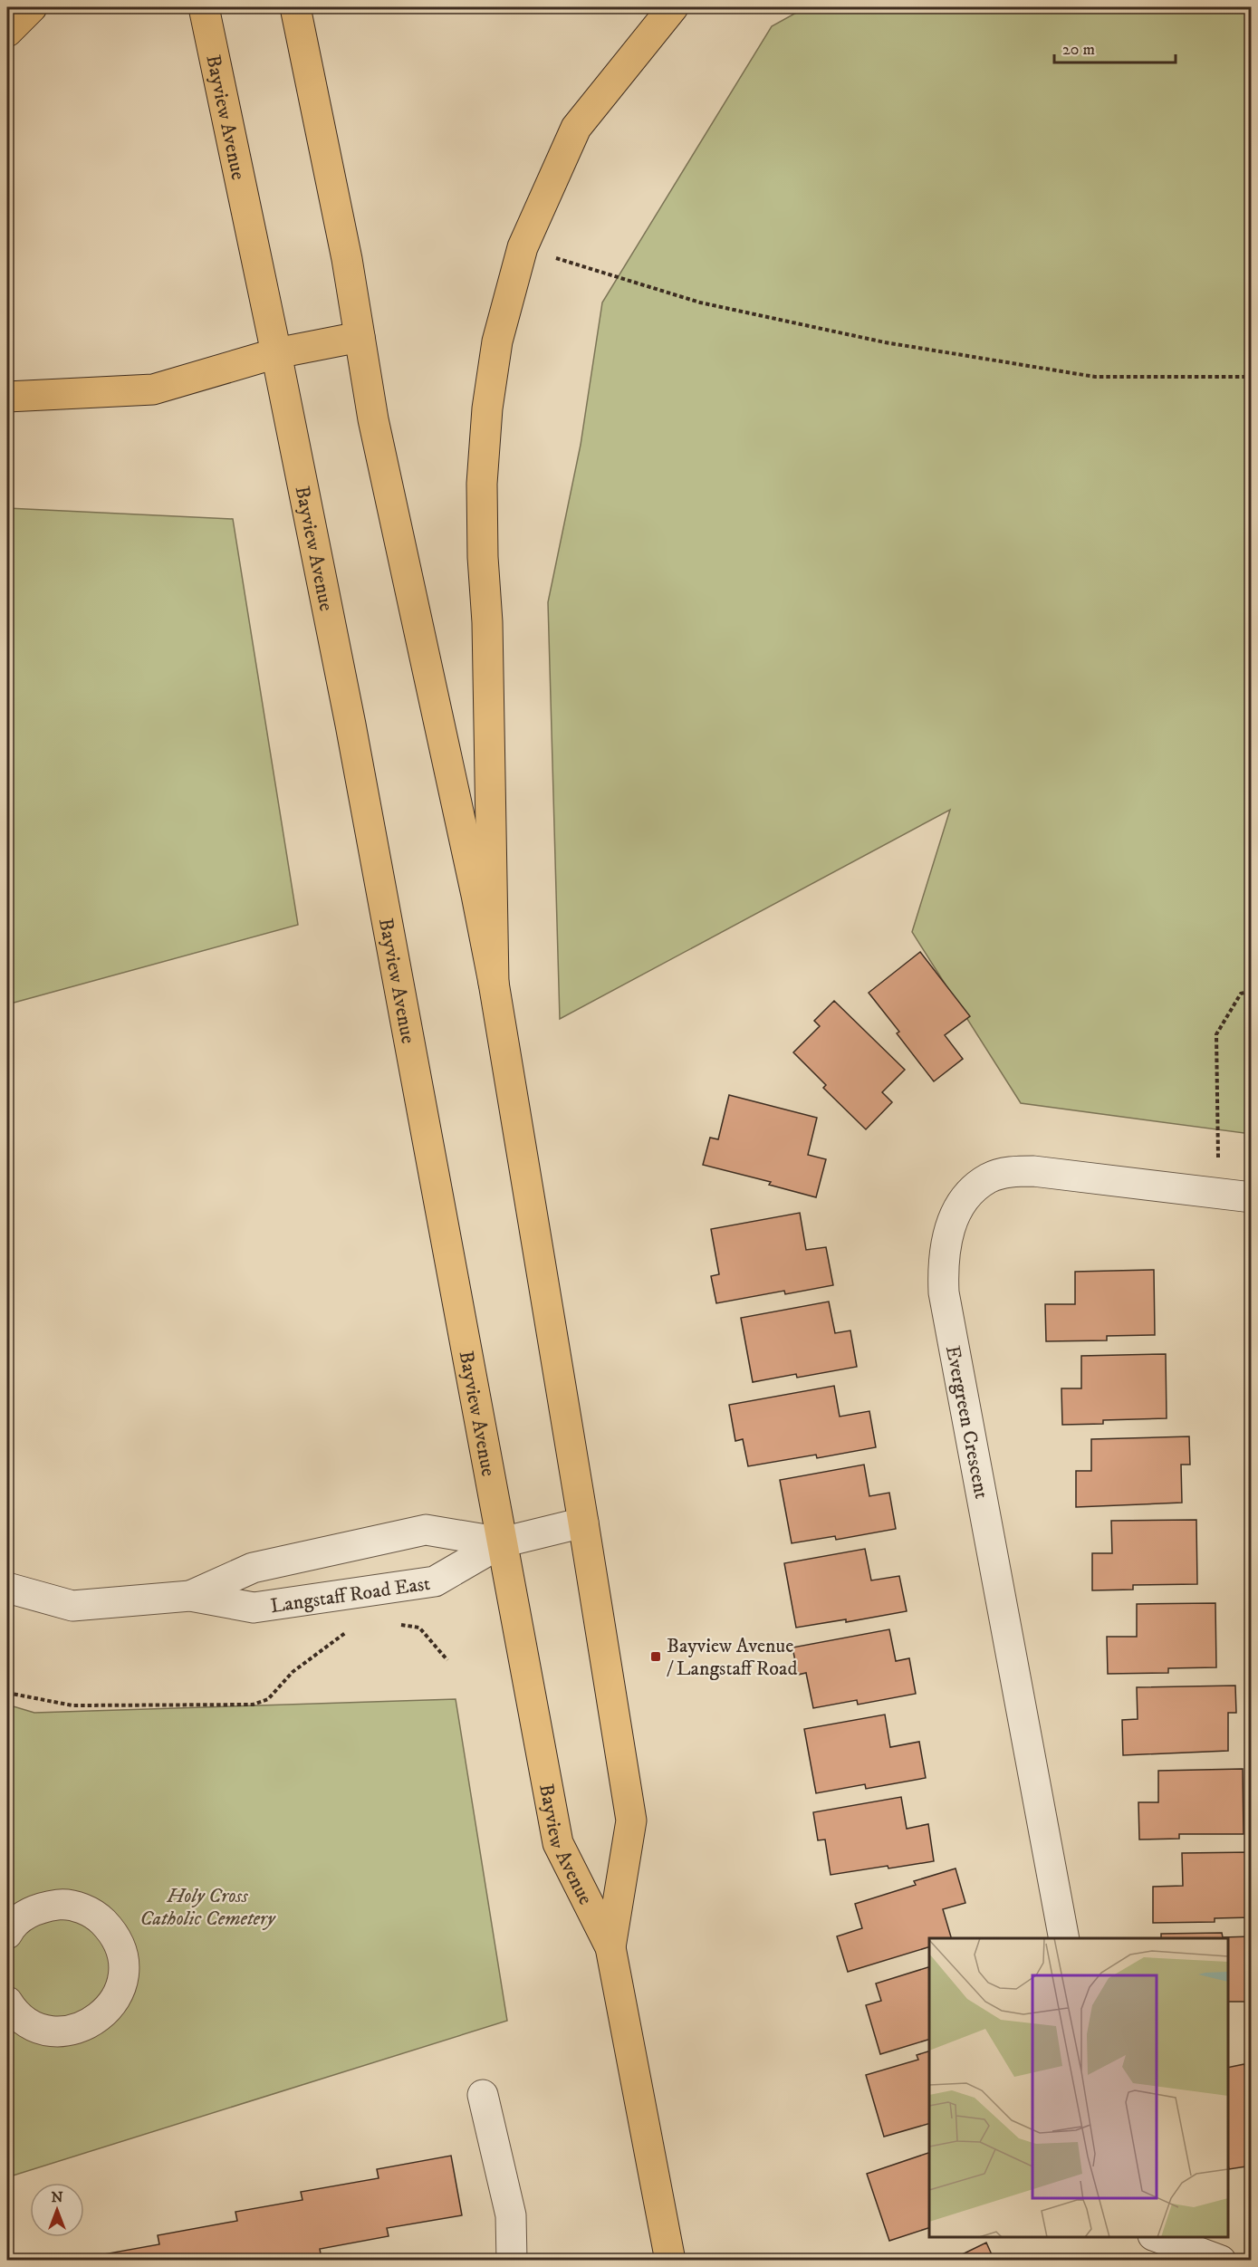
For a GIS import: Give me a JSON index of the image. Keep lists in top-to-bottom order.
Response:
{
  "streets": {
    "main road": ["Bayview Avenue"],
    "street": ["Evergreen Crescent", "Langstaff Road East"]
  },
  "crossings": [
    ["Bayview Avenue", "Langstaff Road East"]
  ],
  "parks": ["Holy Cross Catholic Cemetery"],
  "places": {
    "transit": ["Bayview Avenue / Langstaff Road"]
  },
  "scale_bar": "20 m",
  "north": "top"
}
